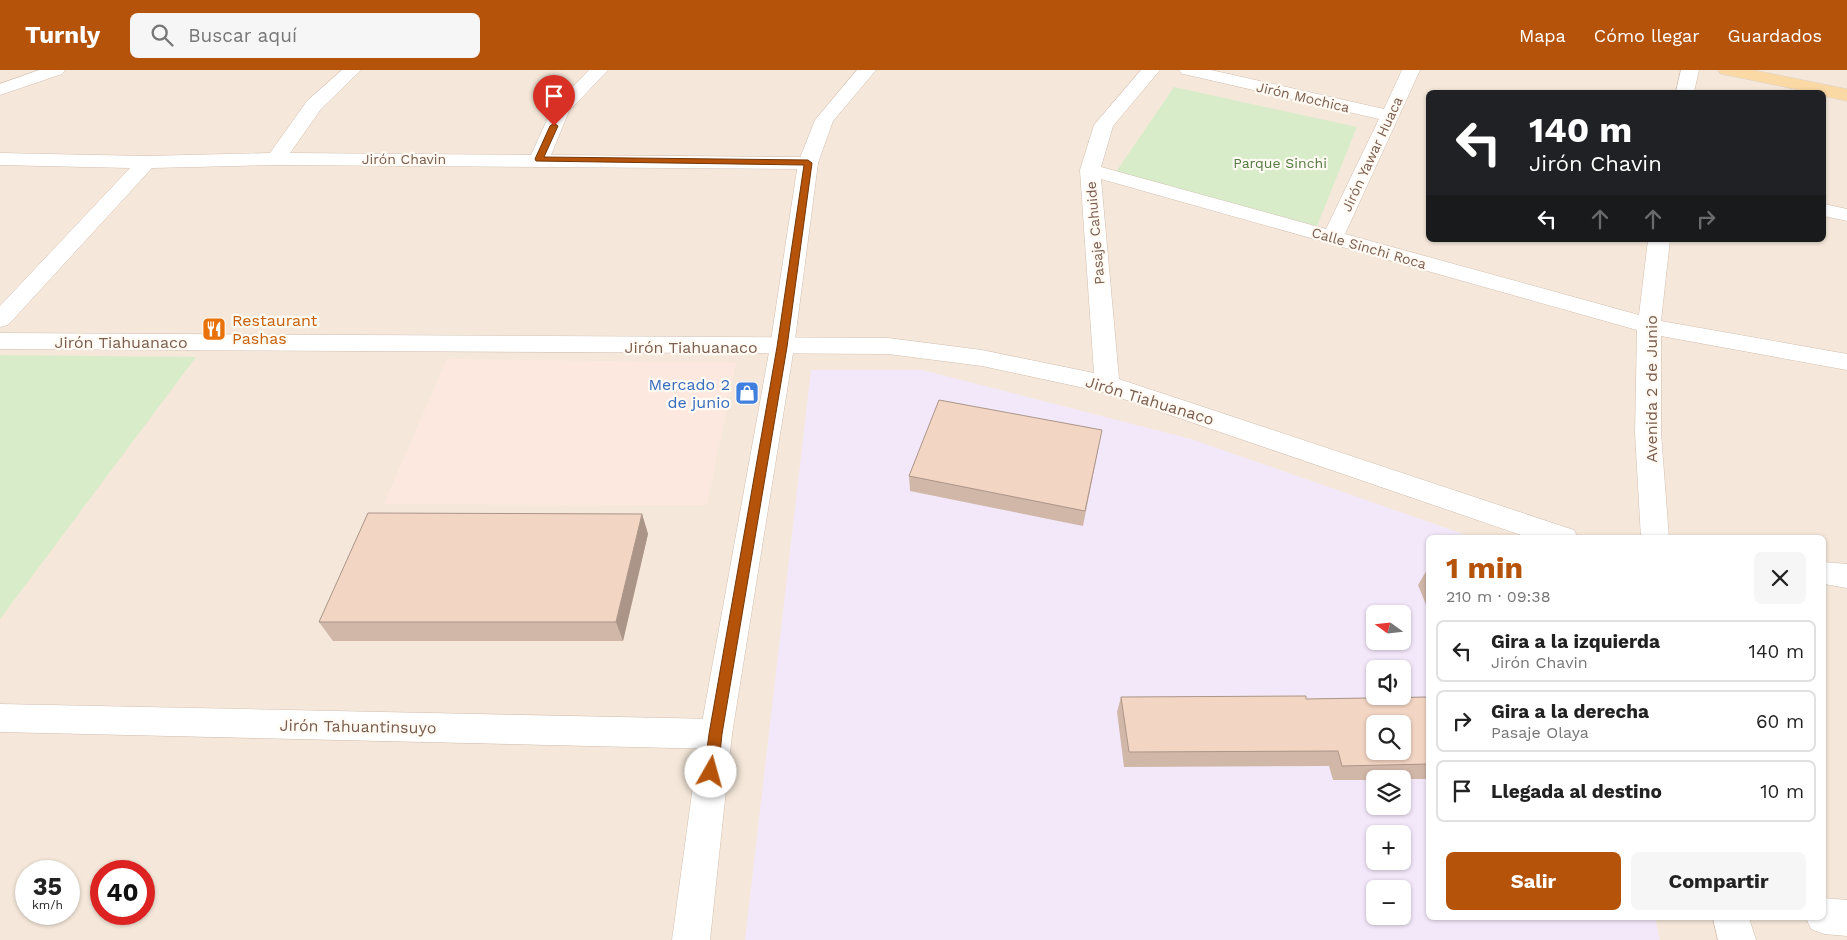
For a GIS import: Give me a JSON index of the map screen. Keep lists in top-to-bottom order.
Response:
{
  "streets": {
    "street": [
      "Jirón Mochica",
      "Jirón Yawar Huaca",
      "Jirón Chavin",
      "Pasaje Cahuide",
      "Calle Sinchi Roca",
      "Jirón Tiahuanaco",
      "Avenida 2 de Junio",
      "Jirón Tahuantinsuyo"
    ]
  },
  "crossings": [
    ["Jirón Mochica", "Jirón Yawar Huaca"],
    ["Jirón Yawar Huaca", "Calle Sinchi Roca"],
    ["Pasaje Cahuide", "Calle Sinchi Roca"],
    ["Pasaje Cahuide", "Jirón Tiahuanaco"],
    ["Calle Sinchi Roca", "Avenida 2 de Junio"]
  ],
  "parks": ["Parque Sinchi"],
  "places": {
    "restaurant": ["Restaurant Pashas"],
    "shop": ["Mercado 2 de junio"]
  },
  "north": "left",
  "page": {
    "header": "Turnly",
    "search": "Buscar aquí",
    "nav": ["Mapa", "Cómo llegar", "Guardados"],
    "turn": ["140 m", "Jirón Chavin"],
    "heading": ["1 min", "210 m · 09:38"],
    "map_buttons": ["+", "−"],
    "list": [
      {
        "name": "Gira a la izquierda",
        "note": "Jirón Chavin",
        "value": "140 m"
      },
      {
        "name": "Gira a la derecha",
        "note": "Pasaje Olaya",
        "value": "60 m"
      },
      {
        "name": "Llegada al destino",
        "value": "10 m"
      }
    ],
    "buttons": ["Salir", "Compartir"],
    "speed": "35 km/h",
    "limit": "40"
  }
}
